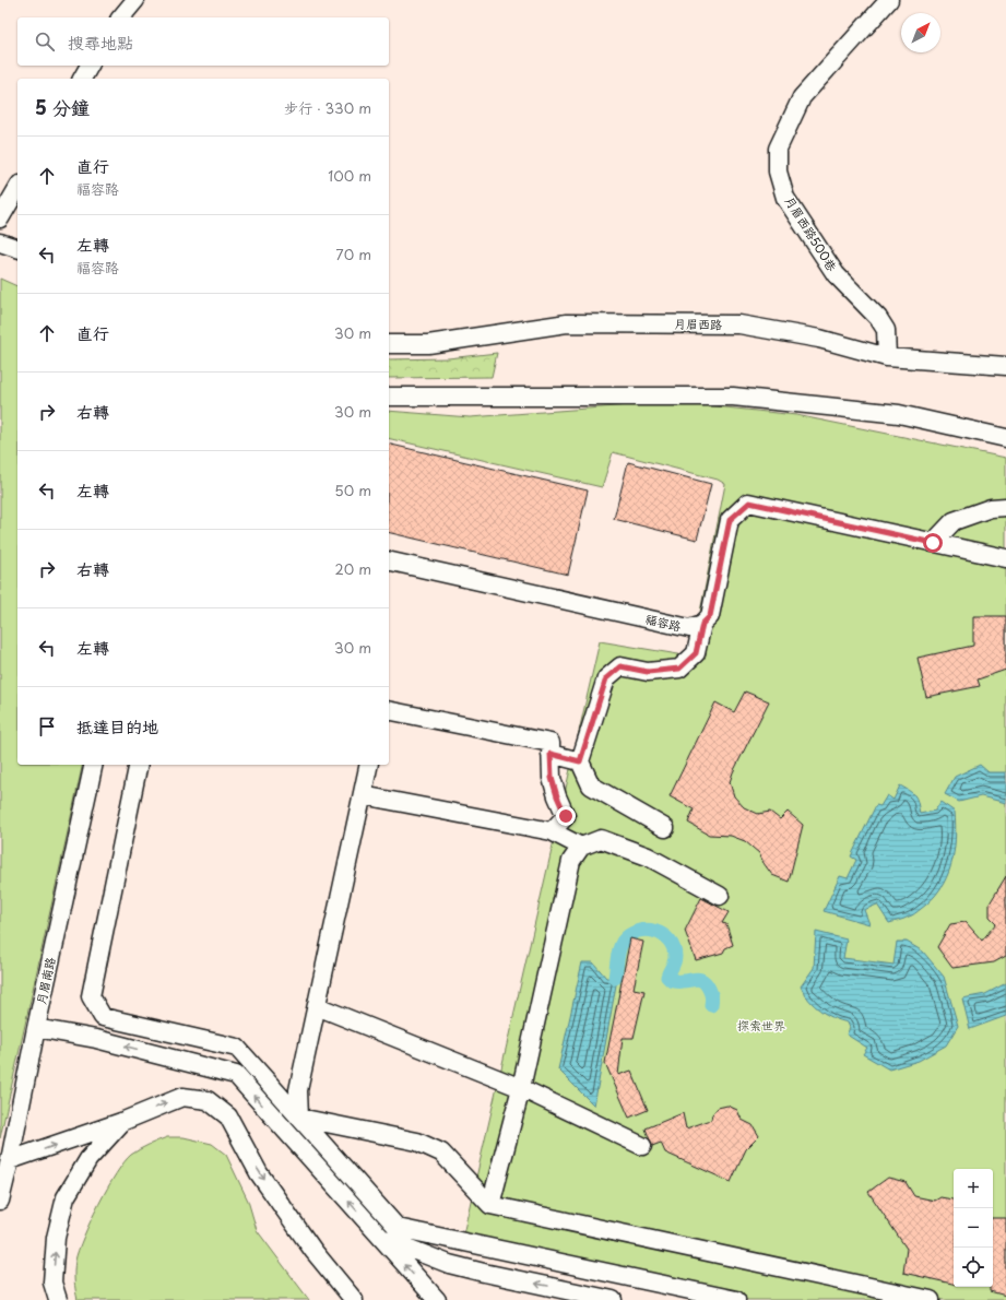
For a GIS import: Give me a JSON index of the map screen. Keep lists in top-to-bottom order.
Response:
{
  "streets": {
    "street": [
      "月眉西路500巷",
      "月眉西路",
      "福容路",
      "月眉南路"
    ]
  },
  "crossings": [
    ["月眉西路500巷", "月眉西路"]
  ],
  "parks": ["探索世界"],
  "north": "top right",
  "page": {
    "search": "搜尋地點",
    "heading": ["5 分鐘", "步行 · 330 m"],
    "list": [
      ["直行", "福容路", "100 m"],
      ["左轉", "福容路", "70 m"],
      ["直行", "30 m"],
      ["右轉", "30 m"],
      ["左轉", "50 m"],
      ["右轉", "20 m"],
      ["左轉", "30 m"],
      "抵達目的地"
    ],
    "map_buttons": ["+", "−"]
  }
}
